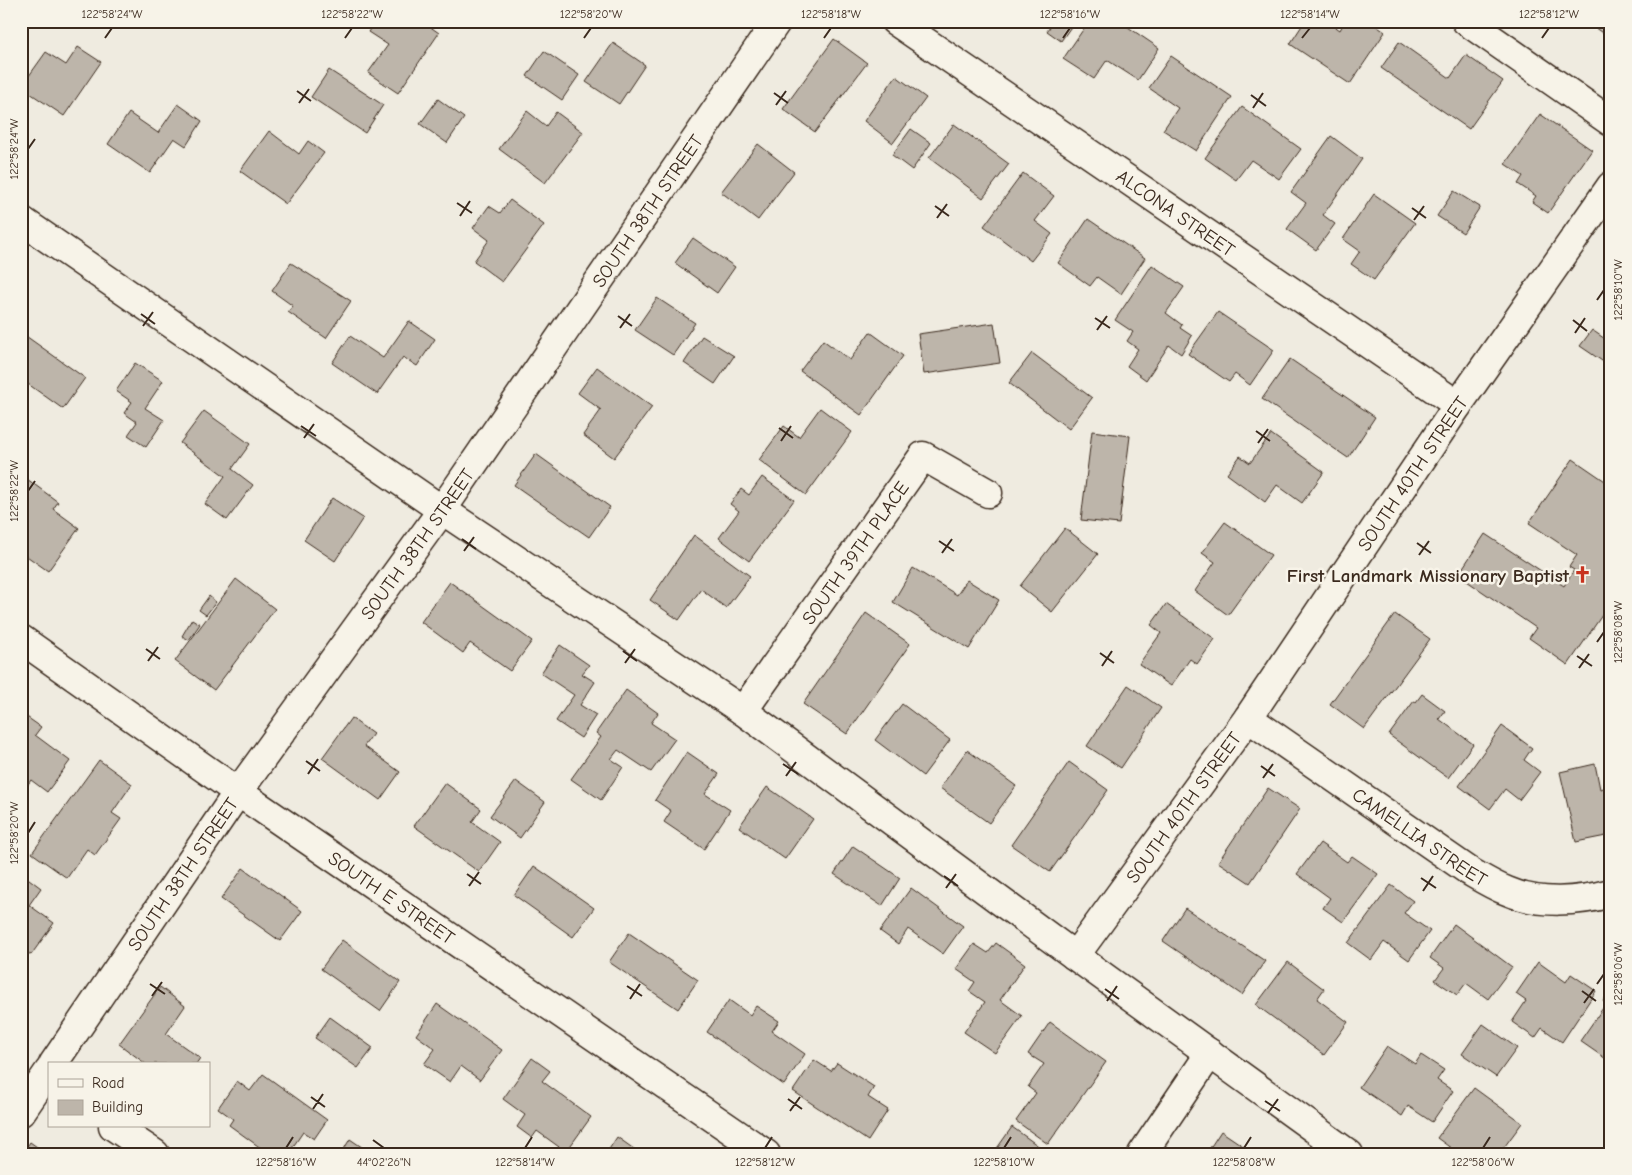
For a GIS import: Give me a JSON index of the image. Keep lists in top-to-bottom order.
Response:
{
  "streets": {
    "street": [
      "SOUTH 38TH STREET",
      "ALCONA STREET",
      "SOUTH 40TH STREET",
      "SOUTH 39TH PLACE",
      "CAMELLIA STREET",
      "SOUTH E STREET"
    ]
  },
  "crossings": [
    ["SOUTH 38TH STREET", "SOUTH E STREET"],
    ["ALCONA STREET", "SOUTH 40TH STREET"],
    ["SOUTH 40TH STREET", "CAMELLIA STREET"]
  ],
  "places": {
    "church": ["First Landmark Missionary Baptist"]
  },
  "legend": ["Road", "Building"],
  "coordinates": [
    "122°58'24\"W",
    "122°58'22\"W",
    "122°58'20\"W",
    "122°58'18\"W",
    "122°58'16\"W",
    "122°58'14\"W",
    "122°58'12\"W",
    "122°58'10\"W",
    "122°58'08\"W",
    "122°58'06\"W",
    "44°02'26\"N"
  ]
}
